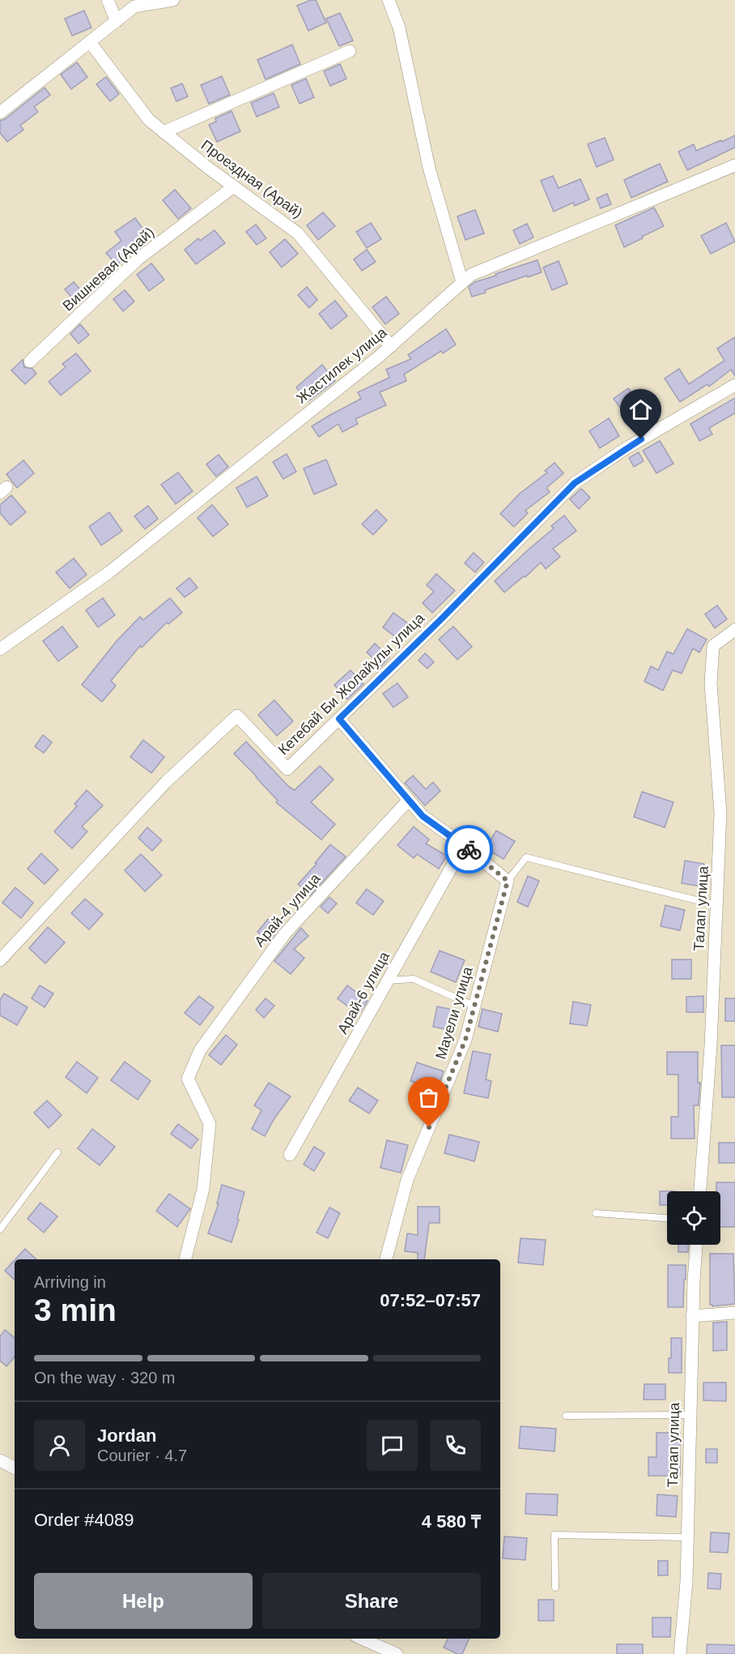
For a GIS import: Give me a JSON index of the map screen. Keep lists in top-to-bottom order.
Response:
{
  "streets": {
    "street": [
      "Проездная (Арай)",
      "Вишневая (Арай)",
      "Жастилек улица",
      "Кетебай Би Жолайулы улица",
      "Талап улица",
      "Арай-4 улица",
      "Арай-6 улица",
      "Мауели улица"
    ]
  },
  "crossings": [
    ["Проездная (Арай)", "Вишневая (Арай)"],
    ["Проездная (Арай)", "Жастилек улица"]
  ],
  "page": {
    "heading": ["3 min", "Arriving in", "07:52–07:57"],
    "panel": [
      "Jordan",
      "Courier · 4.7",
      "Order #4089",
      "4 580 ₸"
    ],
    "bar": "On the way · 320 m",
    "buttons": ["Help", "Share"]
  }
}
